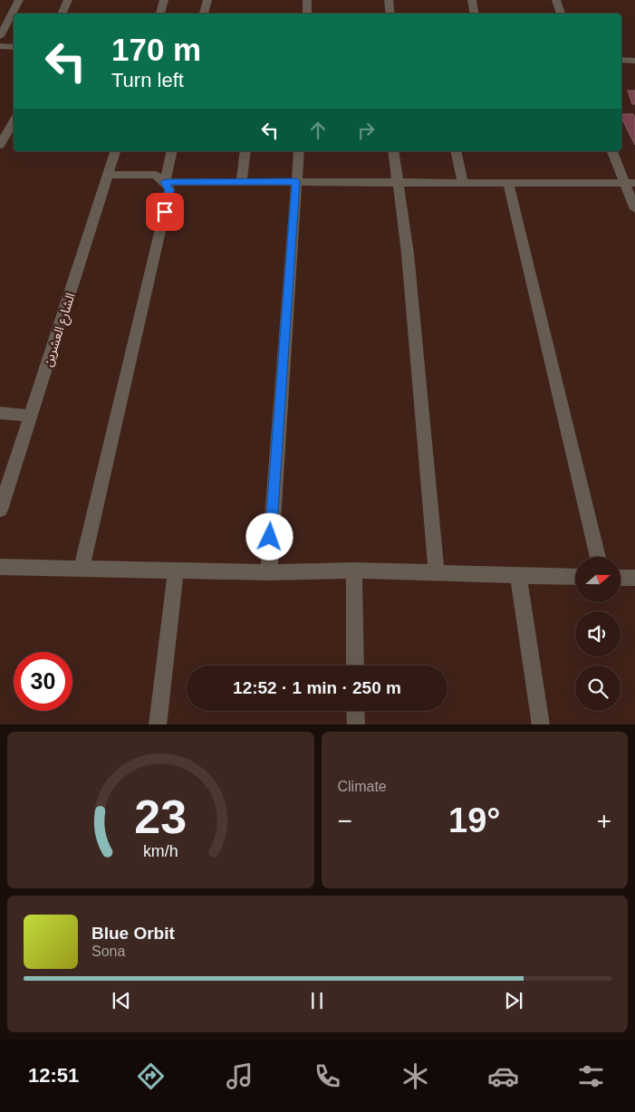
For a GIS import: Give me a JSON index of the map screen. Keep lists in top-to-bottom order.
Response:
{
  "streets": {
    "street": ["الشارع العشرين"]
  },
  "north": "right",
  "page": {
    "turn": ["170 m", "Turn left"],
    "limit": "30",
    "trip": "12:52 · 1 min · 250 m",
    "tile": "Climate",
    "heat": ["−", "19°", "+"],
    "song": ["Blue Orbit", "Sona"],
    "tabs": "12:51",
    "gauge": ["23", "km/h"]
  }
}
